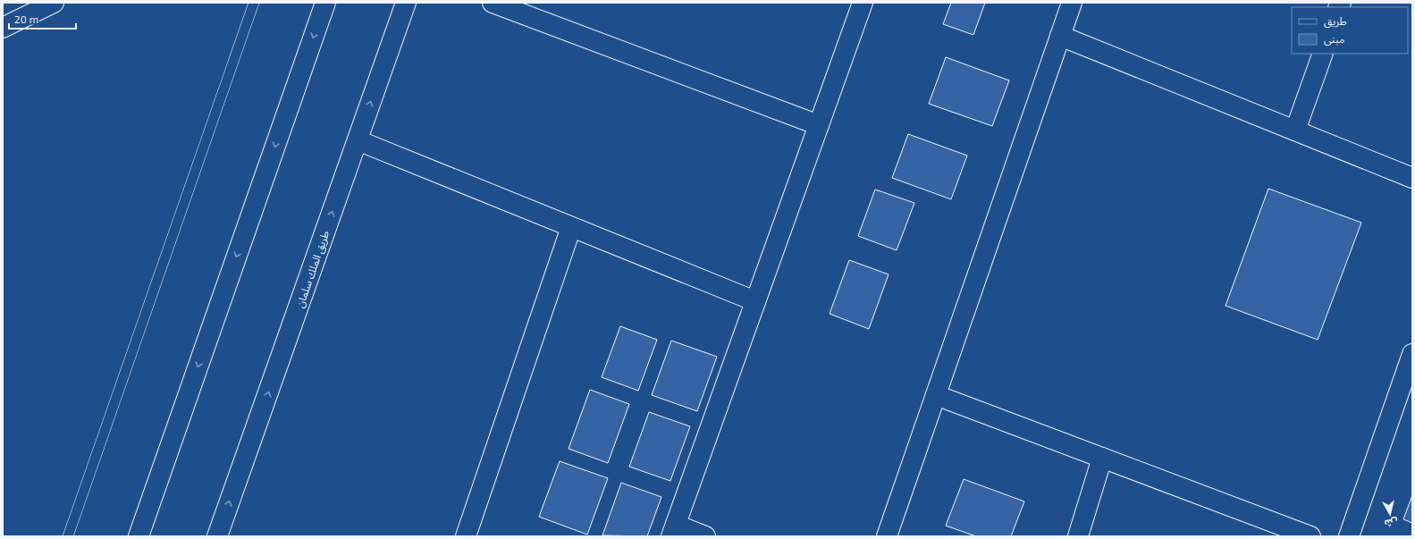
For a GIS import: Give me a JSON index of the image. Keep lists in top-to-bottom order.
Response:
{
  "streets": {
    "street": ["طريق الملك سلمان"]
  },
  "legend": ["طريق", "مبنى"],
  "scale_bar": "20 m",
  "north": "bottom"
}
